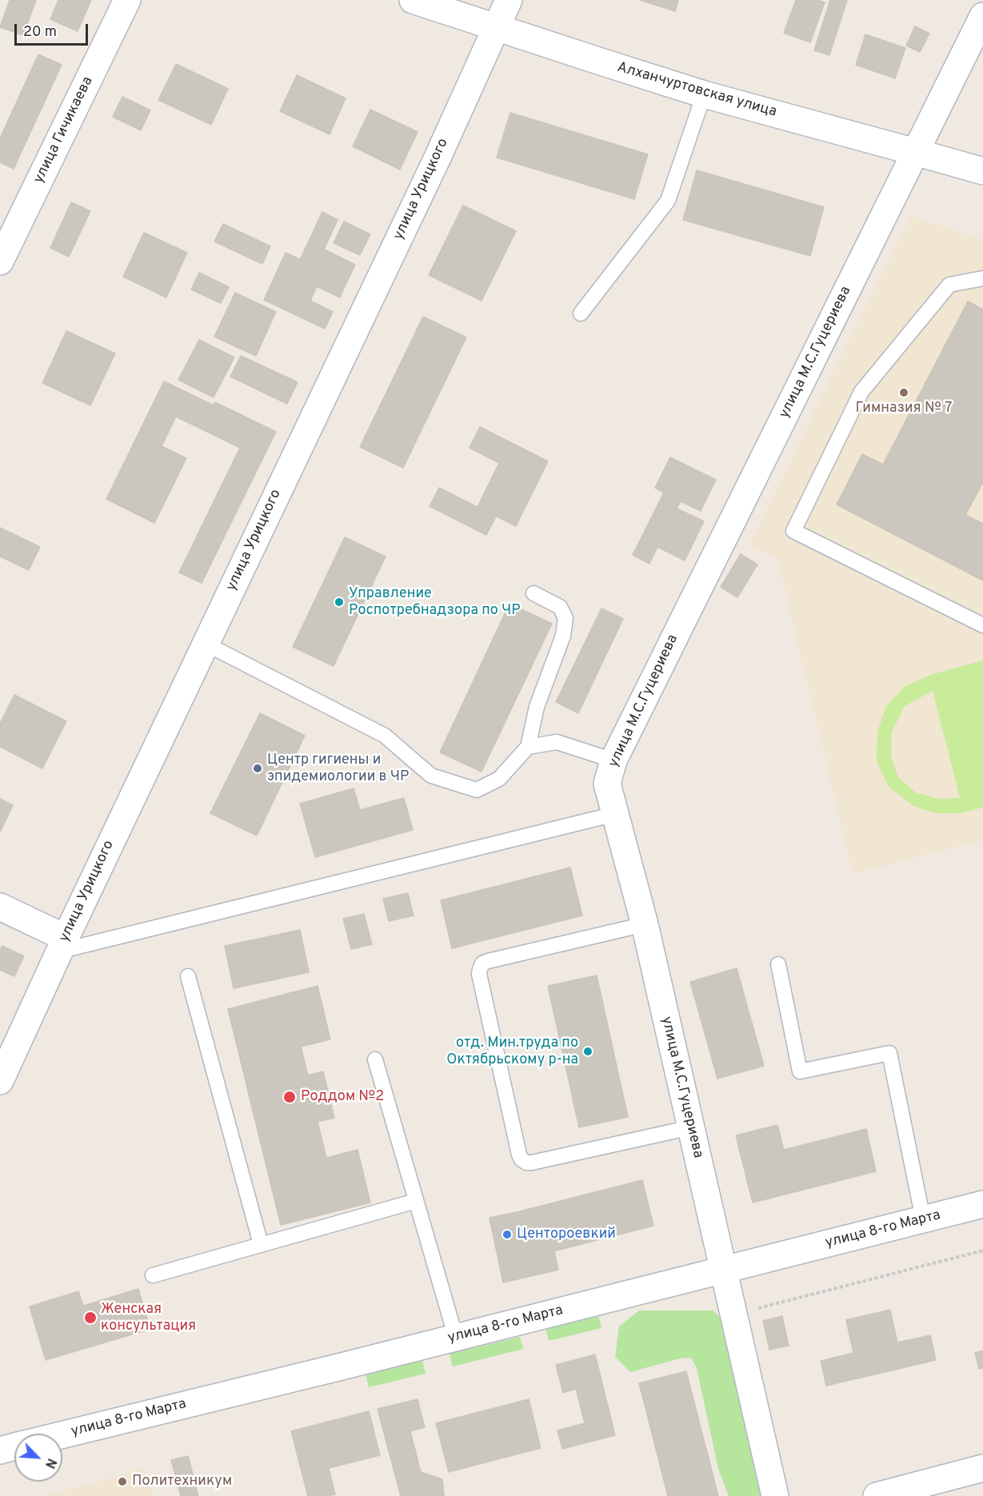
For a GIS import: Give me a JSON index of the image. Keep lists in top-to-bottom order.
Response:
{
  "streets": {
    "street": [
      "Алханчуртовская улица",
      "улица Гичикаева",
      "улица Урицкого",
      "улица М.С.Гуцериева",
      "улица 8-го Марта"
    ]
  },
  "crossings": [
    ["Алханчуртовская улица", "улица Урицкого"],
    ["Алханчуртовская улица", "улица М.С.Гуцериева"],
    ["улица М.С.Гуцериева", "улица 8-го Марта"]
  ],
  "places": [
    "Гимназия № 7",
    "Управление Роспотребнадзора по ЧР",
    "Центр гигиены и эпидемиологии в ЧР",
    "отд. Мин.труда по Октябрьскому р-на",
    "Роддом №2",
    "Центороевкий",
    "Женская консультация",
    "Политехникум"
  ],
  "scale_bar": "20 m",
  "north": "bottom right"
}
